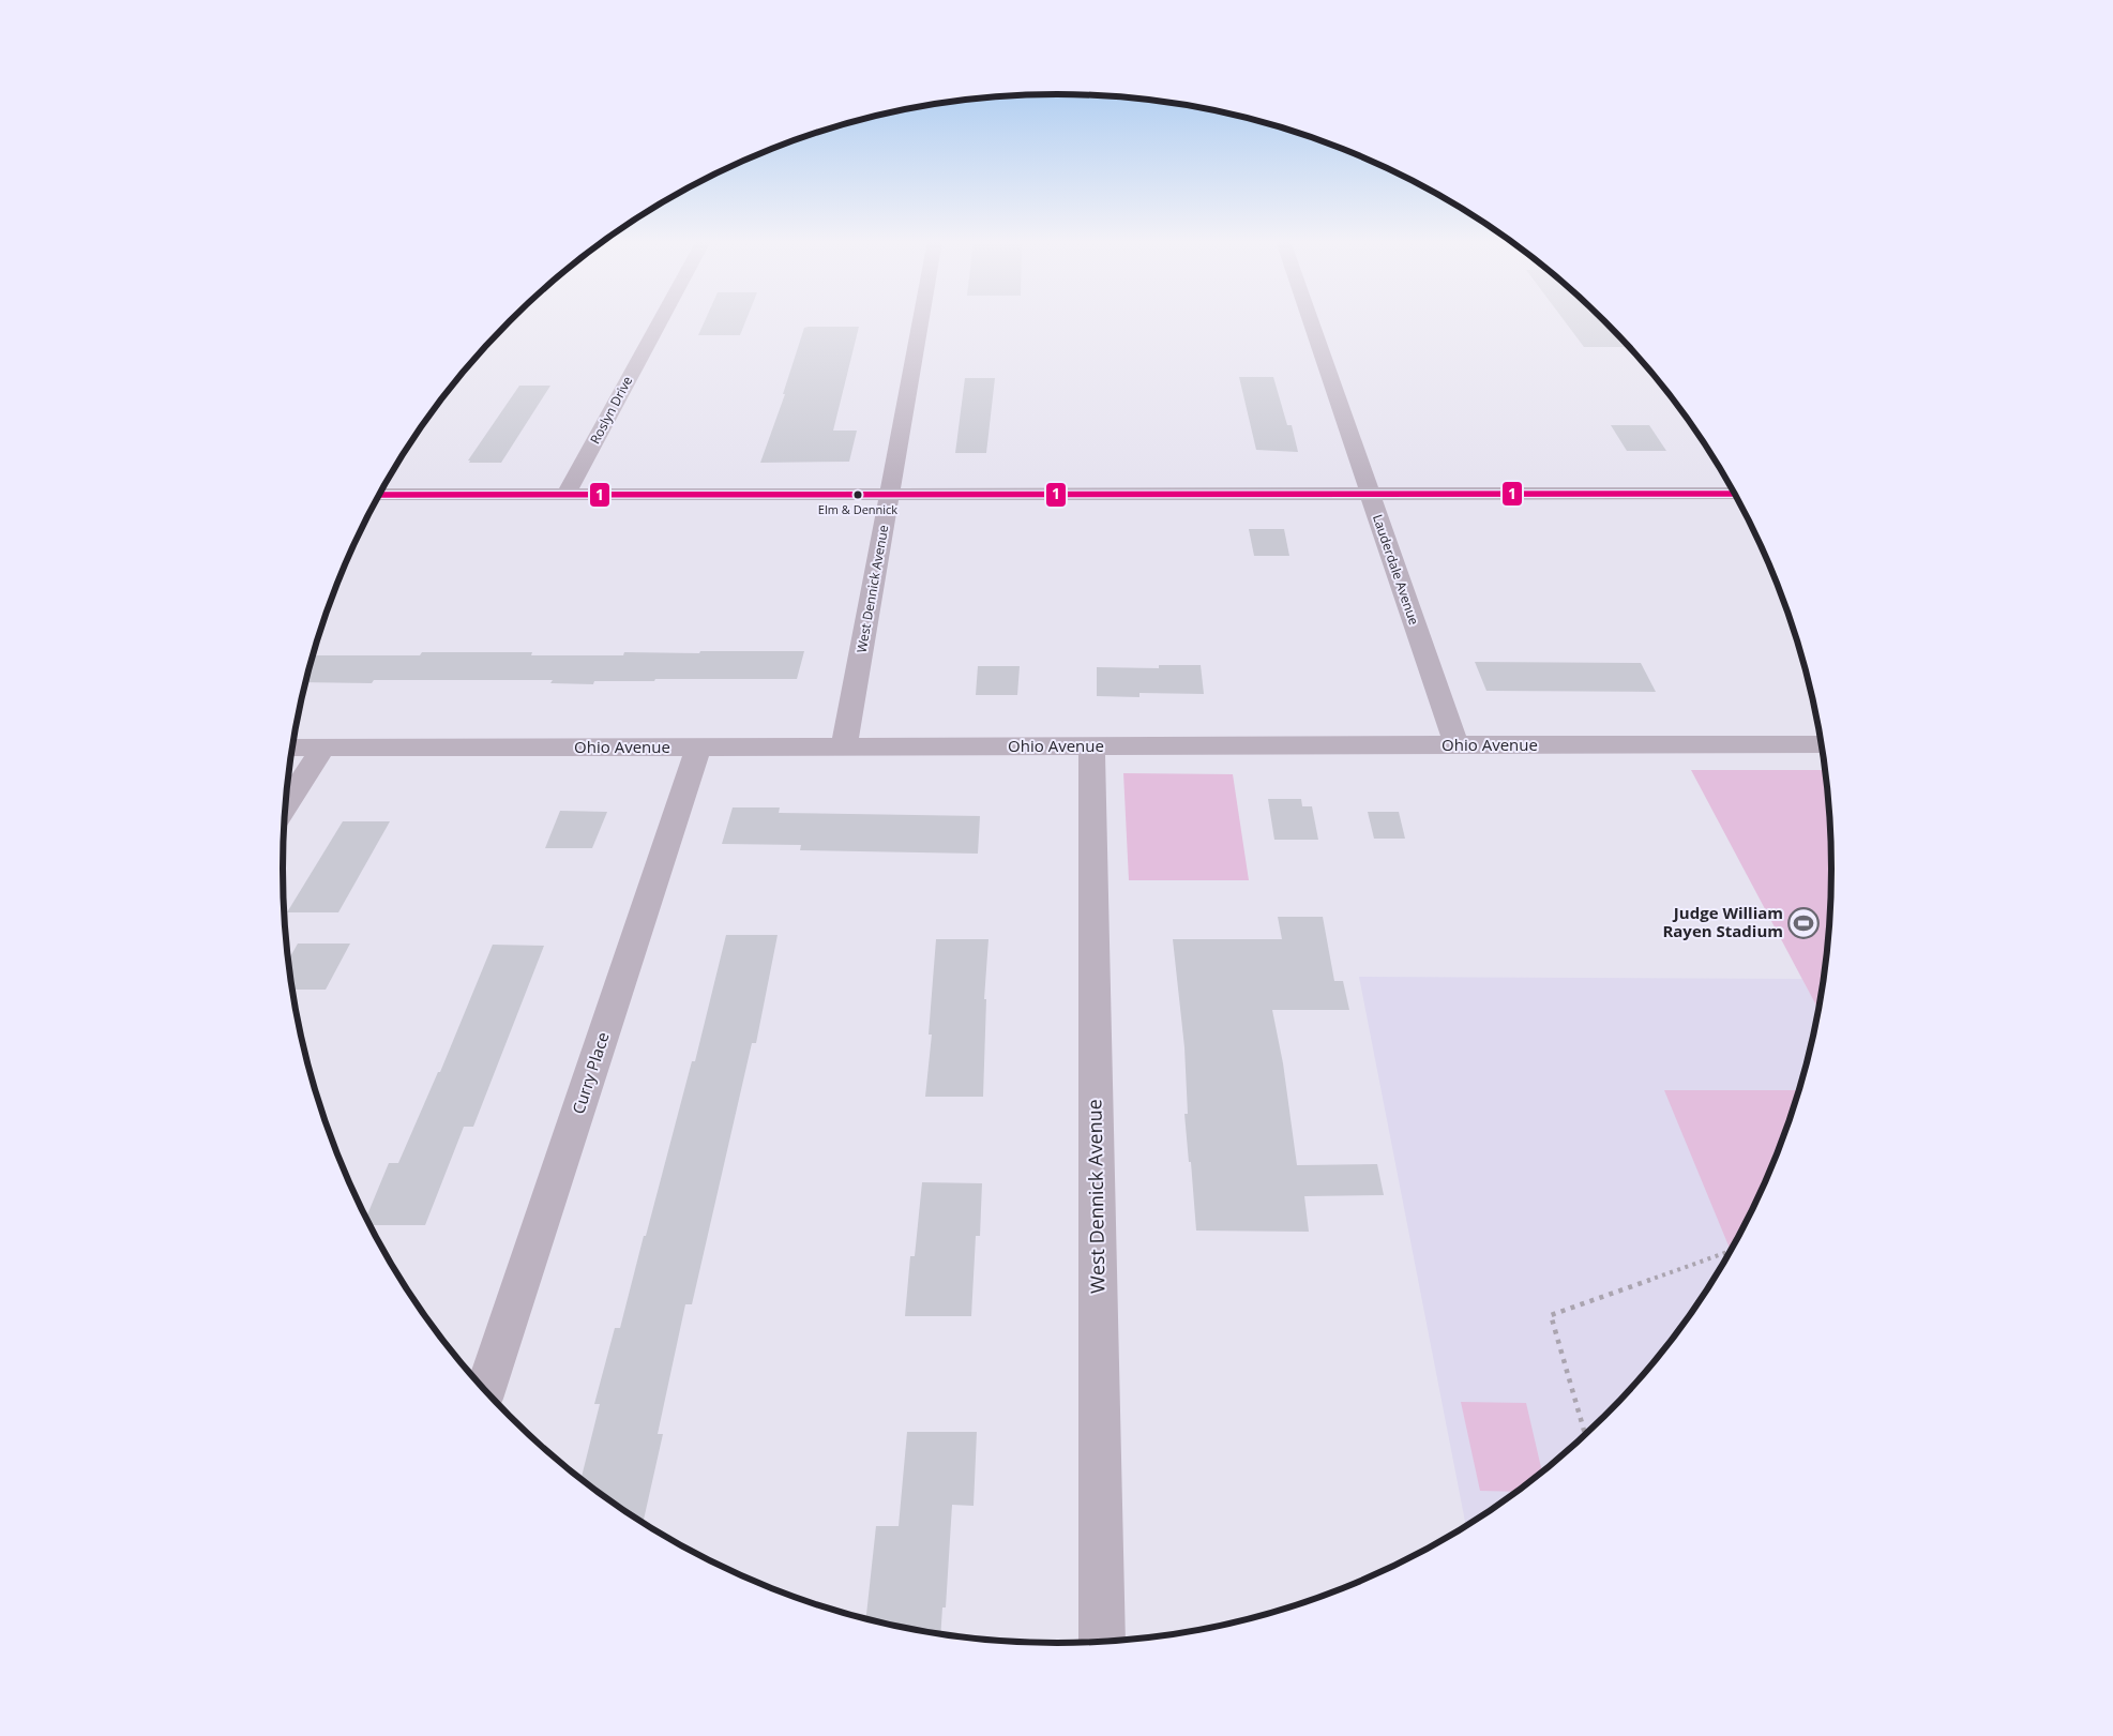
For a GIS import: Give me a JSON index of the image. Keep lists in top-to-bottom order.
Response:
{
  "streets": {
    "street": [
      "Roslyn Drive",
      "Lauderdale Avenue",
      "West Dennick Avenue",
      "Ohio Avenue",
      "Curry Place"
    ]
  },
  "crossings": [
    ["Lauderdale Avenue", "Ohio Avenue"],
    ["West Dennick Avenue", "Ohio Avenue"],
    ["Ohio Avenue", "Curry Place"]
  ],
  "places": {
    "other": ["Elm & Dennick"],
    "sports": ["Judge William Rayen Stadium"]
  },
  "lines": ["transit line 1"]
}
